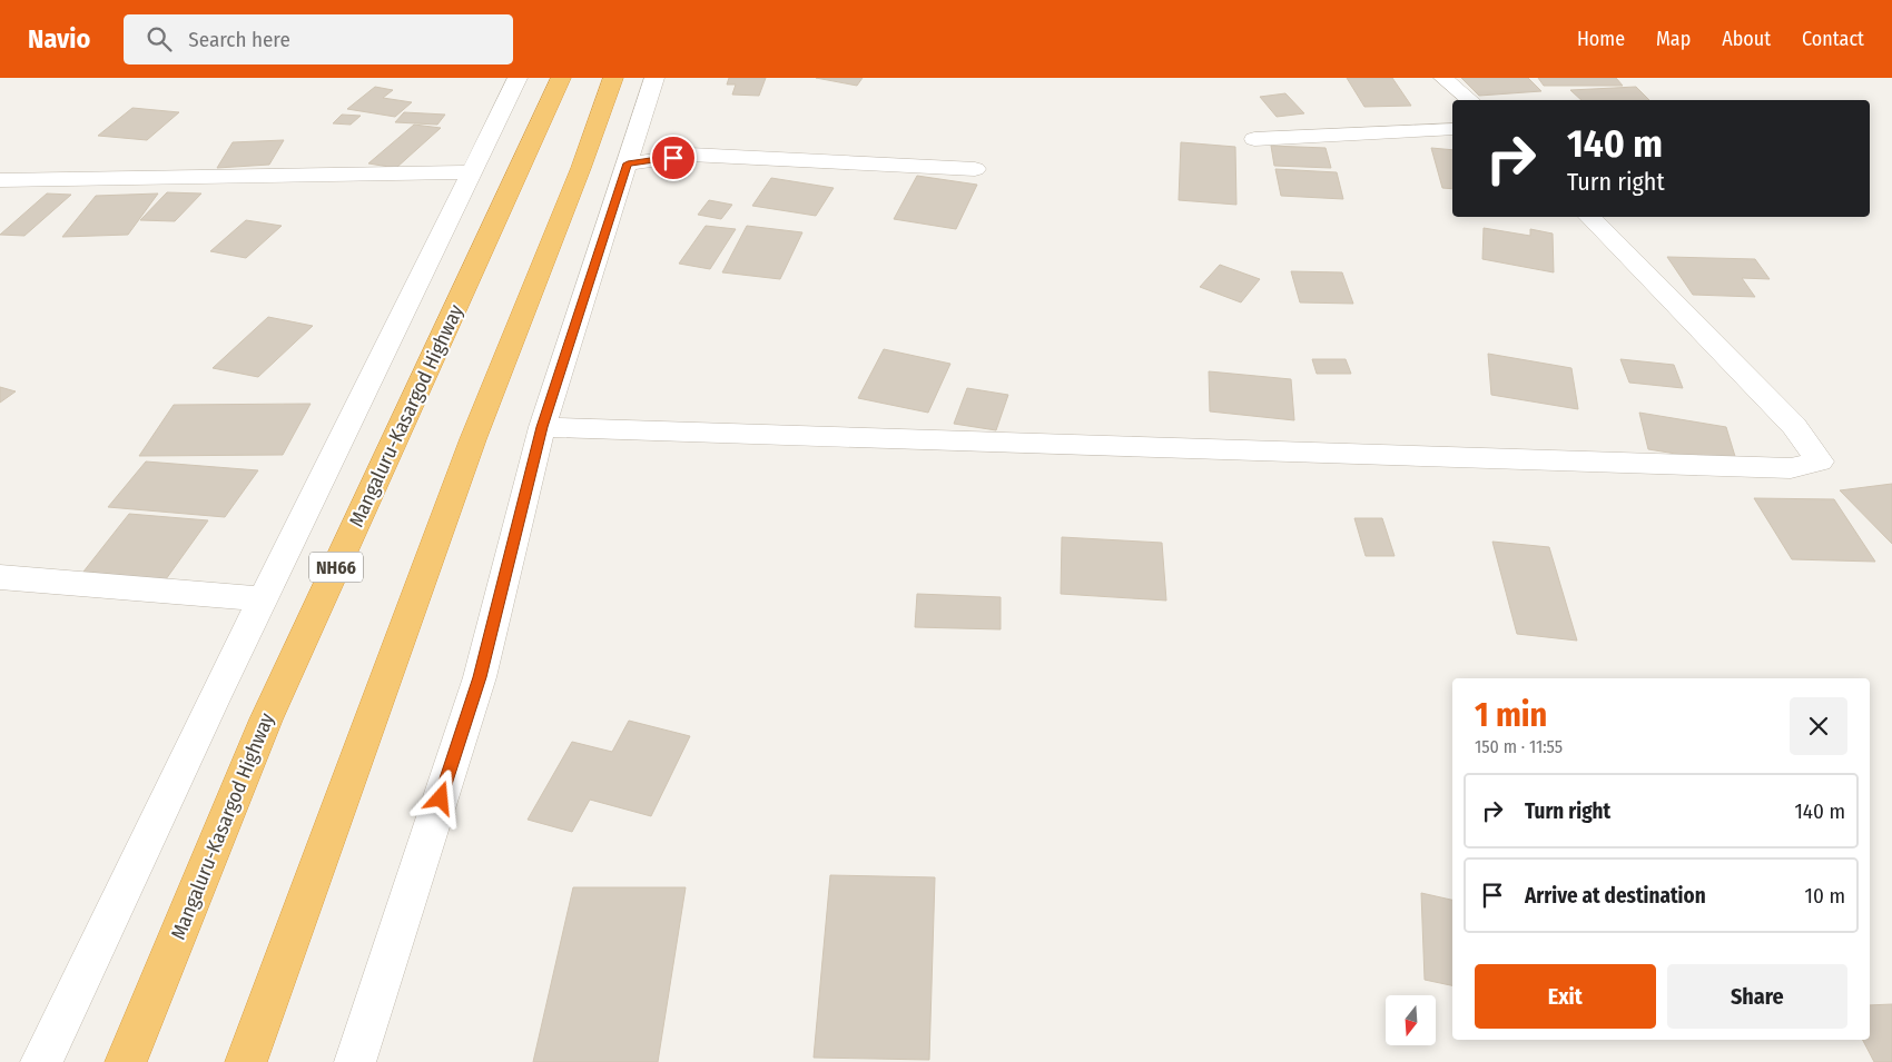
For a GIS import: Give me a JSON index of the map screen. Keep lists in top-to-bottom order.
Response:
{
  "streets": {
    "highway": ["Mangaluru-Kasargod Highway", "NH66"]
  },
  "north": "bottom",
  "page": {
    "header": "Navio",
    "search": "Search here",
    "nav": [
      "Home",
      "Map",
      "About",
      "Contact"
    ],
    "turn": ["140 m", "Turn right"],
    "heading": ["1 min", "150 m · 11:55"],
    "list": [
      {
        "name": "Turn right",
        "value": "140 m"
      },
      {
        "name": "Arrive at destination",
        "value": "10 m"
      }
    ],
    "buttons": ["Exit", "Share"]
  }
}
